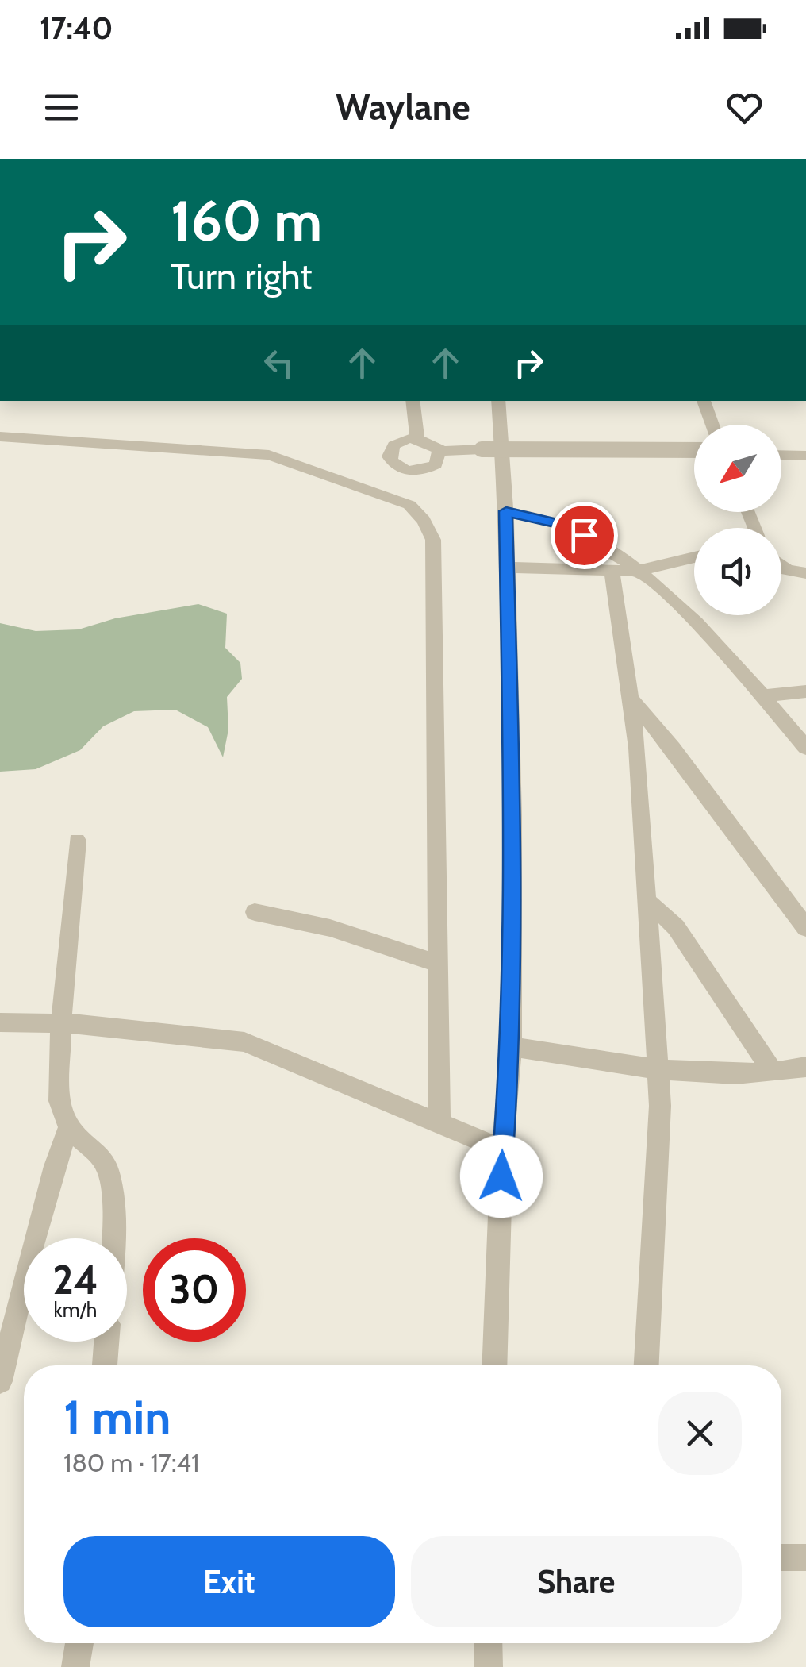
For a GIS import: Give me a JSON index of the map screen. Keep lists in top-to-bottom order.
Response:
{
  "north": "bottom left",
  "page": {
    "status": "17:40",
    "header": "Waylane",
    "turn": ["160 m", "Turn right"],
    "speed": "24 km/h",
    "limit": "30",
    "heading": ["1 min", "180 m · 17:41"],
    "buttons": ["Exit", "Share"]
  }
}
